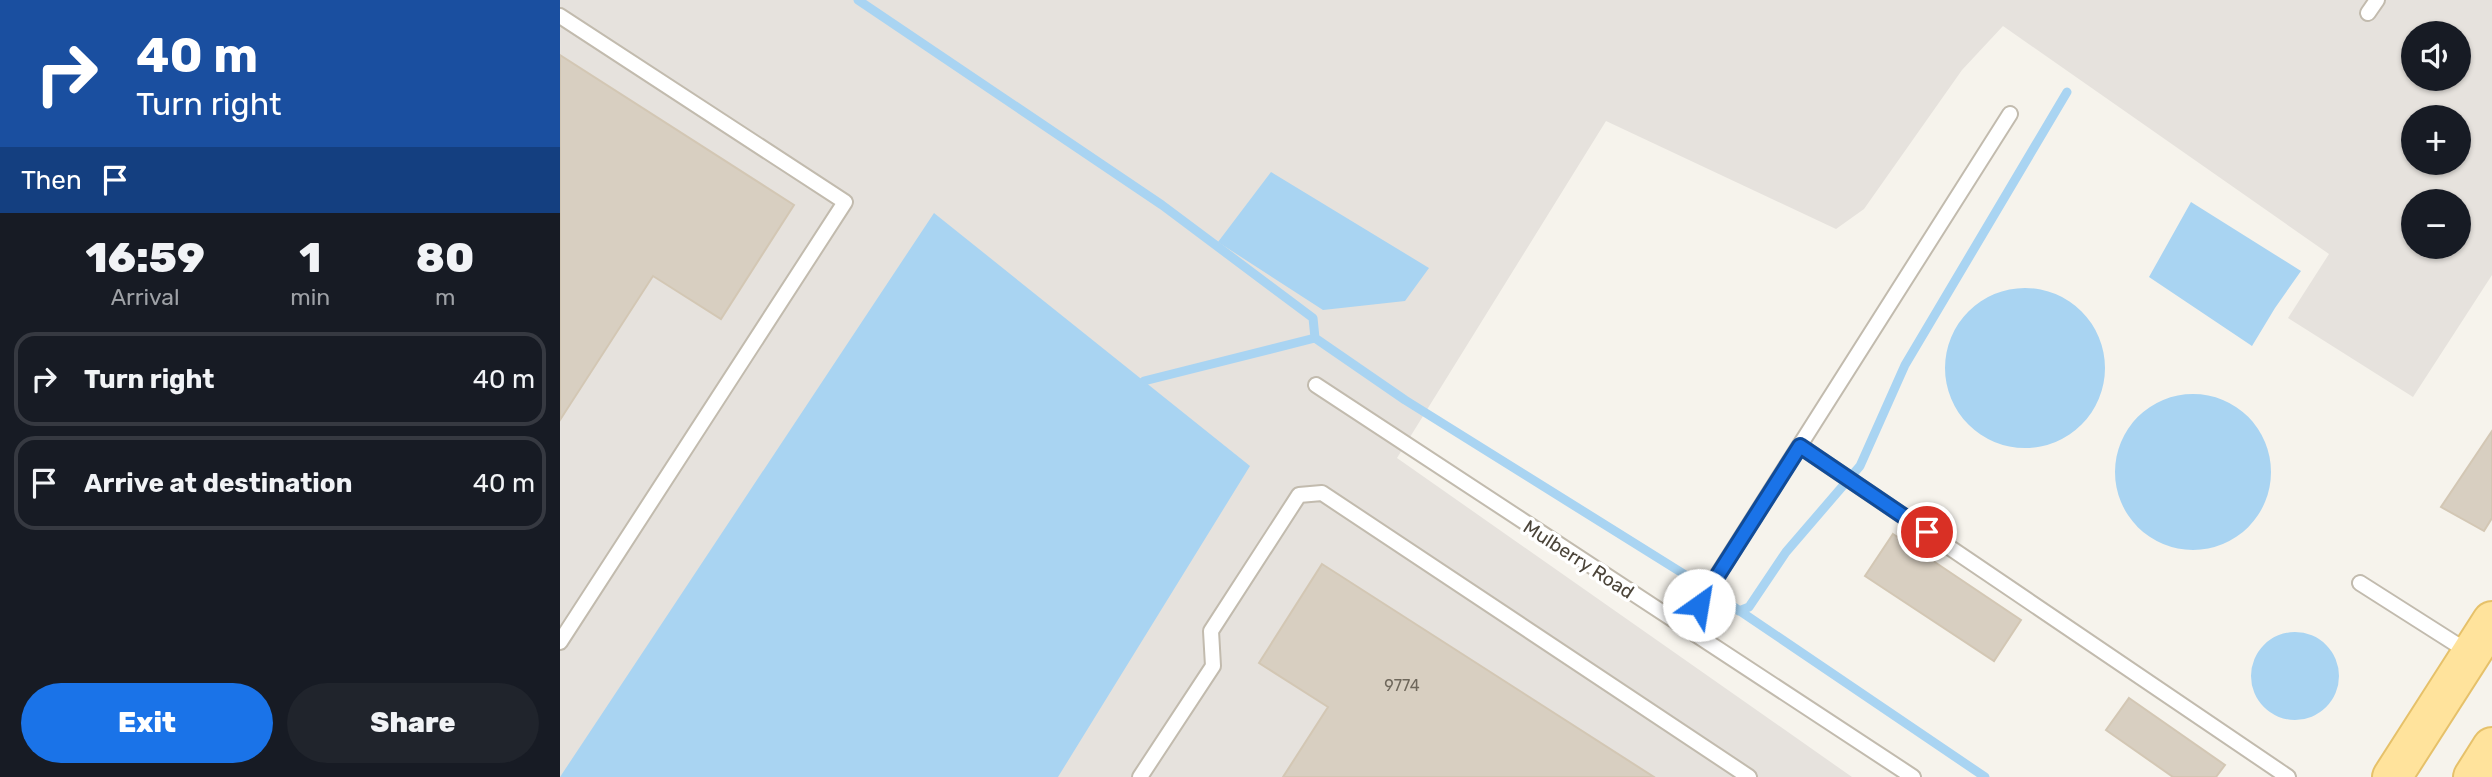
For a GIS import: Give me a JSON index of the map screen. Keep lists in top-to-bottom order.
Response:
{
  "streets": {
    "lane": ["Mulberry Road"]
  },
  "house_numbers": ["9774"],
  "page": {
    "turn": ["40 m", "Turn right"],
    "map_buttons": ["+", "−"],
    "then": "Then",
    "eta": [
      "16:59",
      "Arrival",
      "1",
      "min",
      "80",
      "m"
    ],
    "list": [
      {
        "name": "Turn right",
        "value": "40 m"
      },
      {
        "name": "Arrive at destination",
        "value": "40 m"
      }
    ],
    "buttons": ["Exit", "Share"]
  }
}
